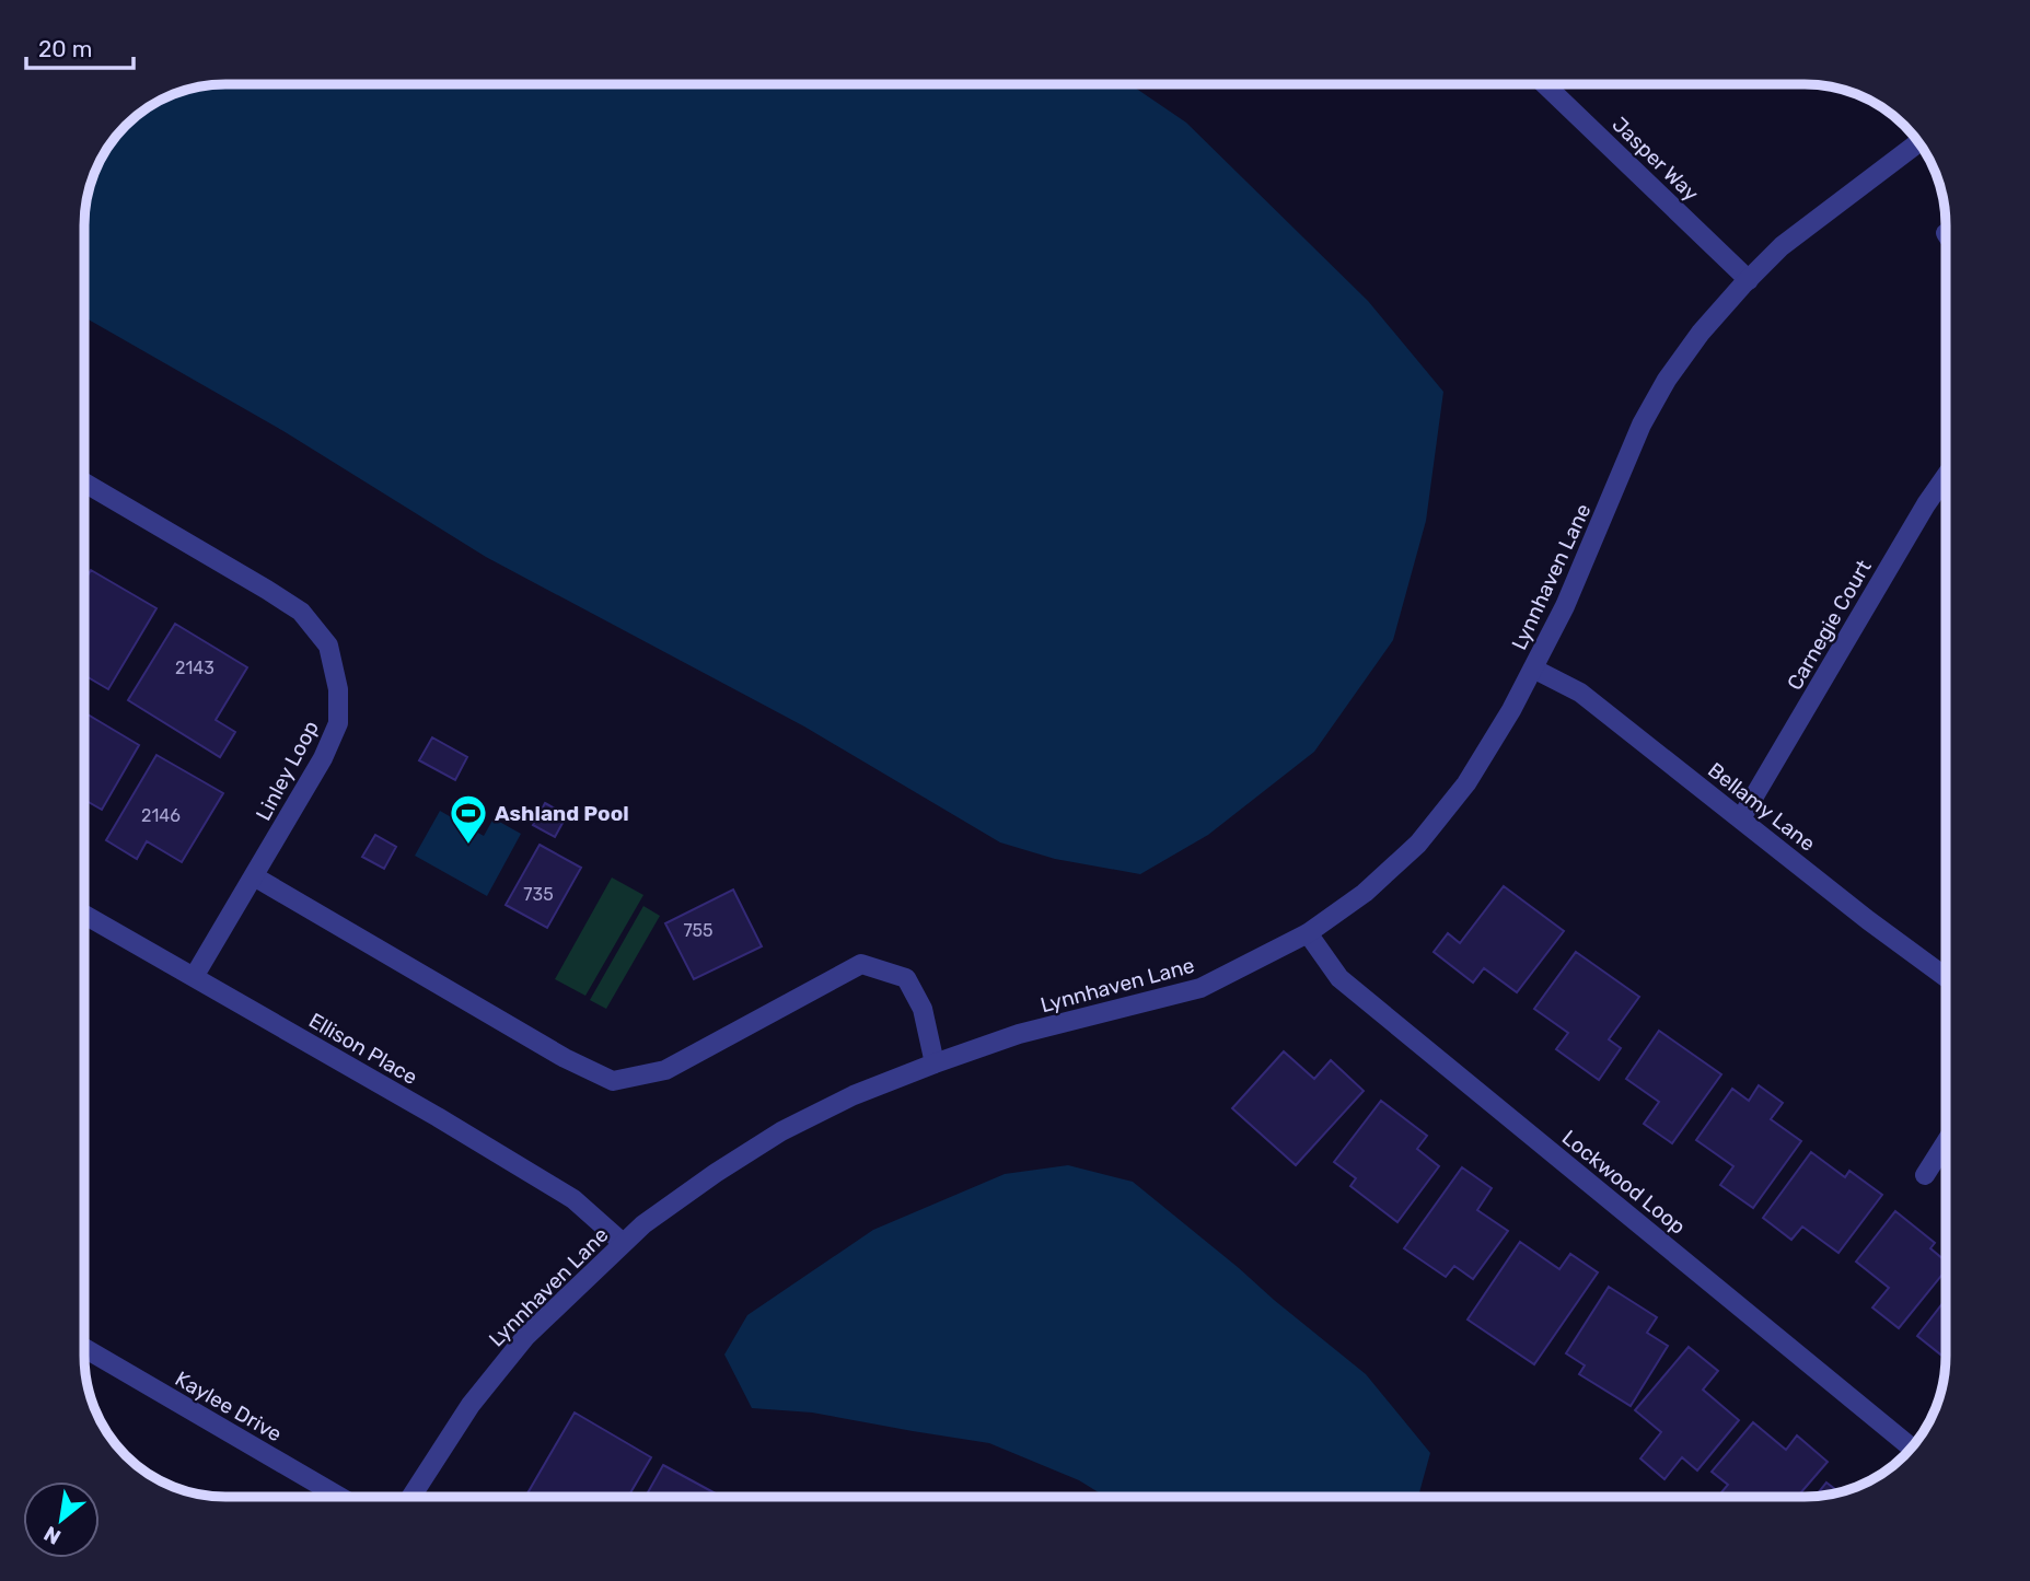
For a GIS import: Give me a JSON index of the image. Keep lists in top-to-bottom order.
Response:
{
  "streets": {
    "street": [
      "Jasper Way",
      "Lynnhaven Lane",
      "Carnegie Court",
      "Linley Loop",
      "Bellamy Lane",
      "Ellison Place",
      "Lockwood Loop",
      "Kaylee Drive"
    ]
  },
  "crossings": [
    ["Jasper Way", "Lynnhaven Lane"],
    ["Lynnhaven Lane", "Bellamy Lane"],
    ["Lynnhaven Lane", "Ellison Place"],
    ["Lynnhaven Lane", "Lockwood Loop"],
    ["Carnegie Court", "Bellamy Lane"],
    ["Linley Loop", "Ellison Place"]
  ],
  "places": {
    "sports": ["Ashland Pool"]
  },
  "house_numbers": [
    "2143",
    "2146",
    "735",
    "755"
  ],
  "scale_bar": "20 m",
  "north": "bottom left"
}
